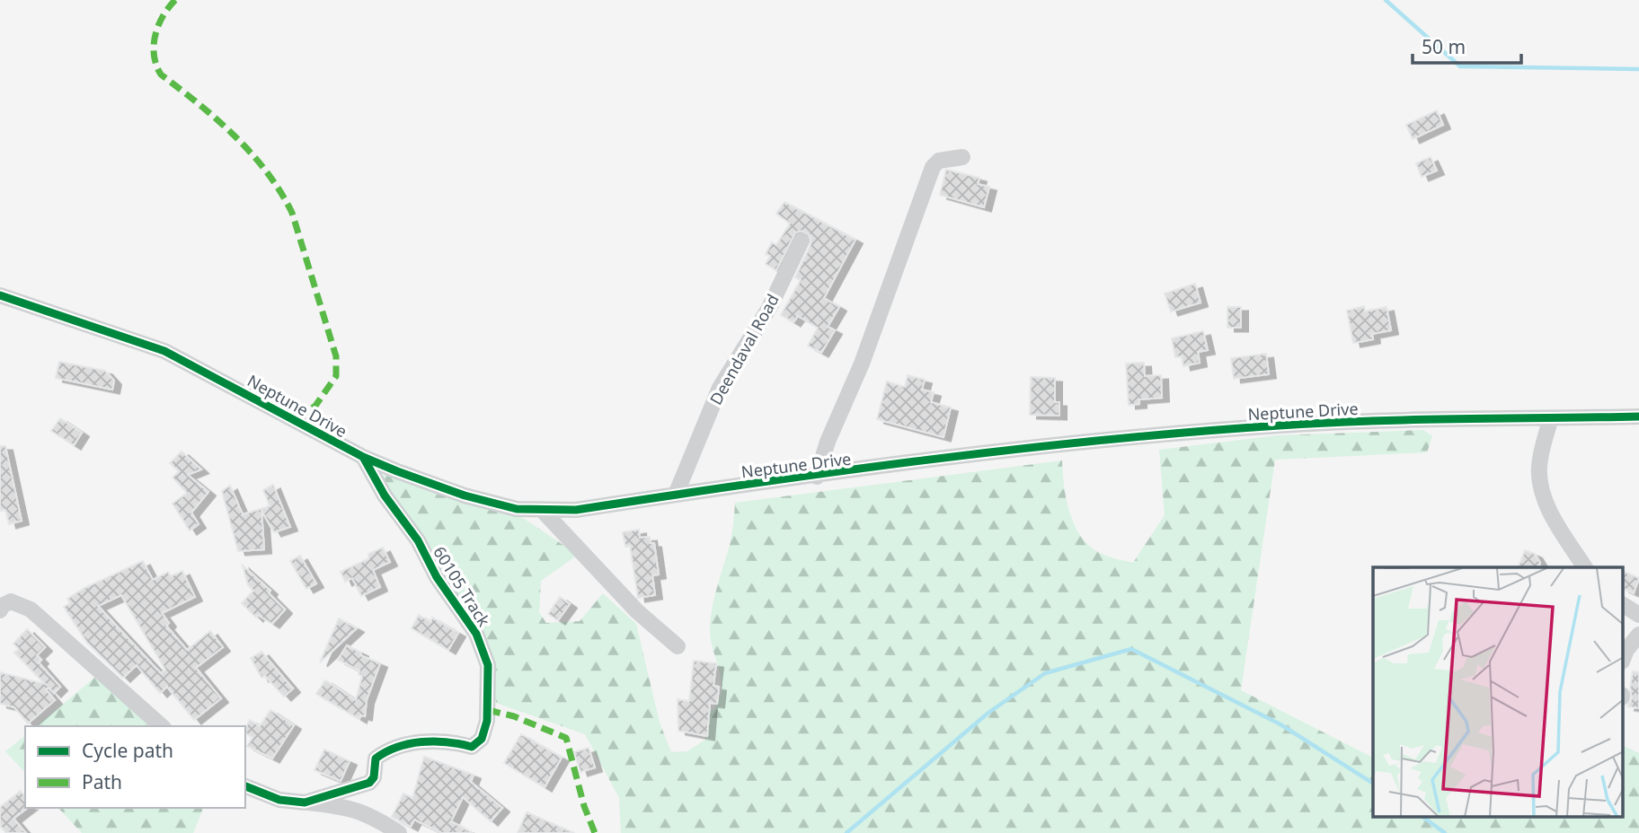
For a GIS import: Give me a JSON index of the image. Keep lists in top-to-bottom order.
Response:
{
  "streets": {
    "street": ["Deendaval Road", "Neptune Drive", "60105 Track"]
  },
  "crossings": [
    ["Deendaval Road", "Neptune Drive"],
    ["Neptune Drive", "60105 Track"]
  ],
  "legend": ["Cycle path", "Path"],
  "scale_bar": "50 m"
}
